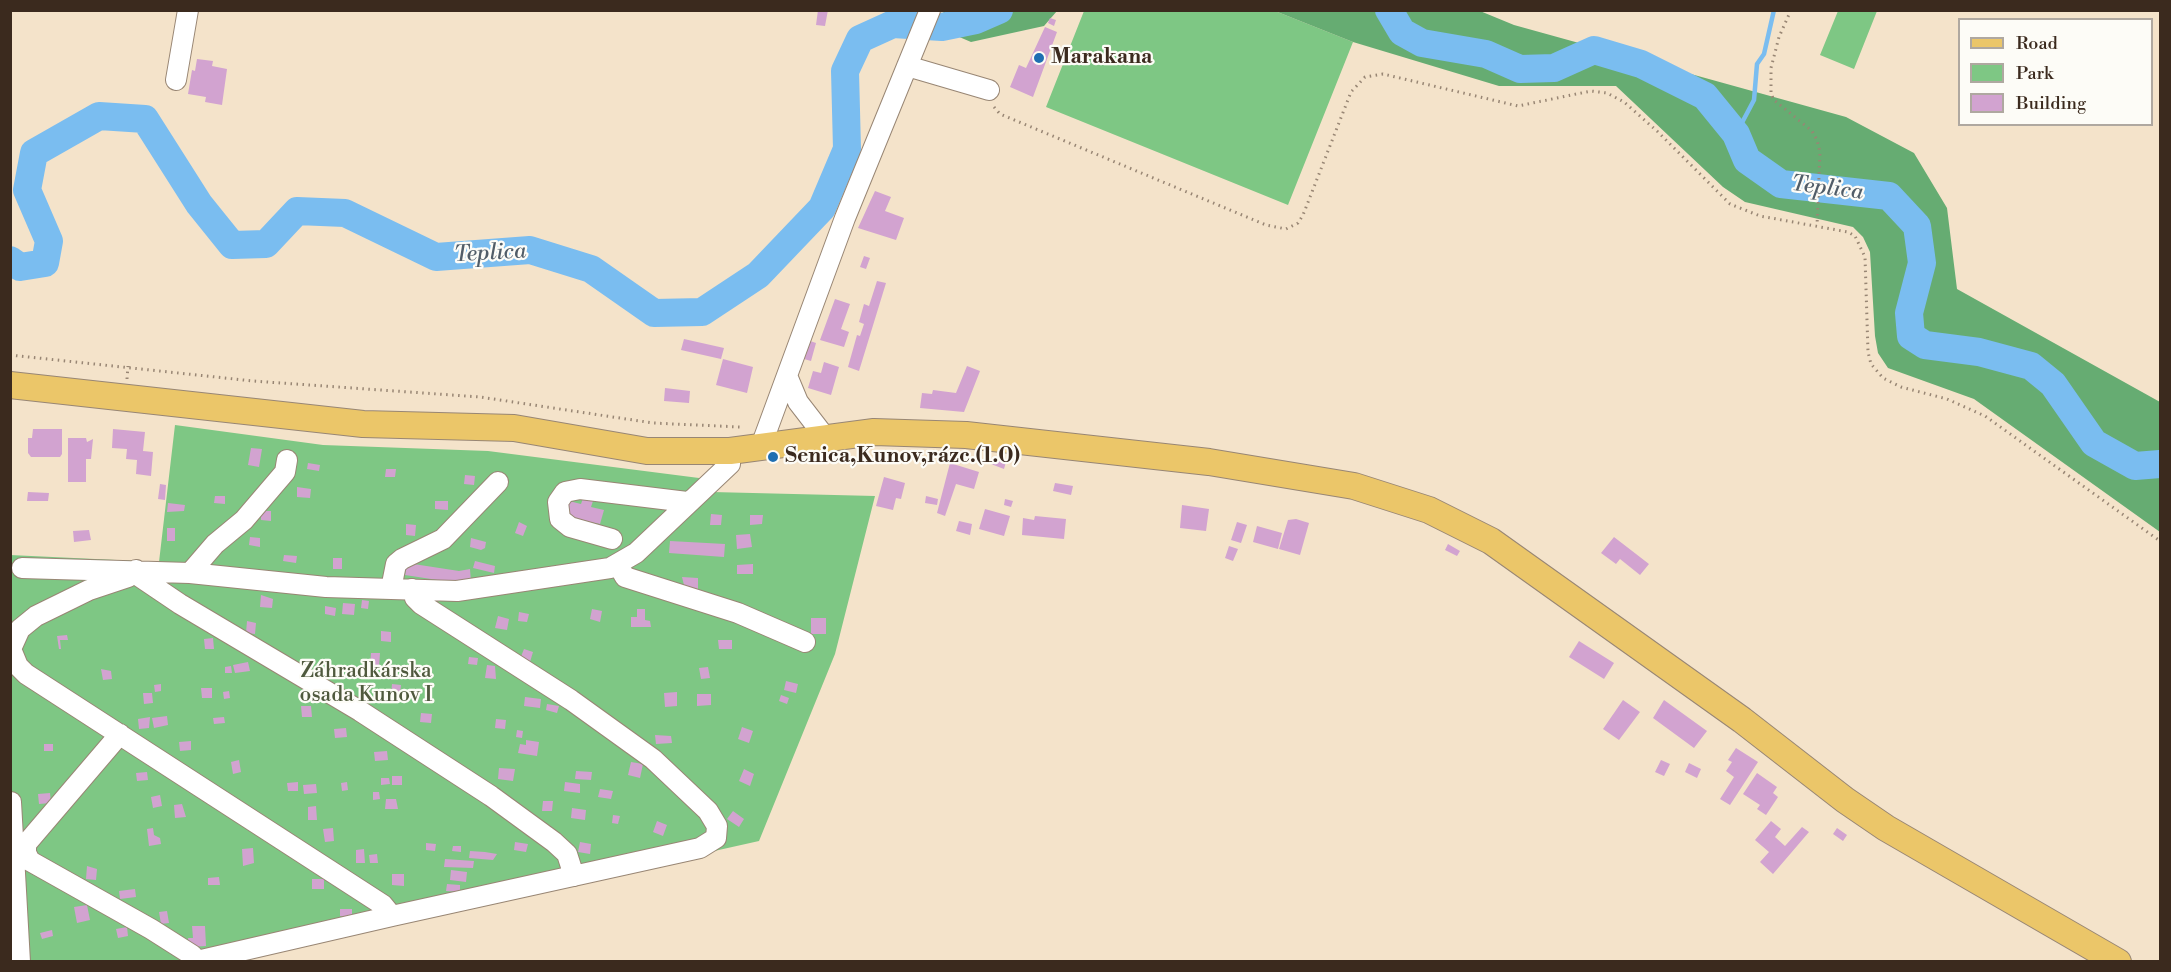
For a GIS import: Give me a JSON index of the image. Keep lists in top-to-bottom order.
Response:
{
  "water": ["Teplica"],
  "parks": ["Záhradkárska osada Kunov I"],
  "places": ["Marakana", "Senica,Kunov,rázc.(1.0)"],
  "legend": ["Road", "Park", "Building"]
}
